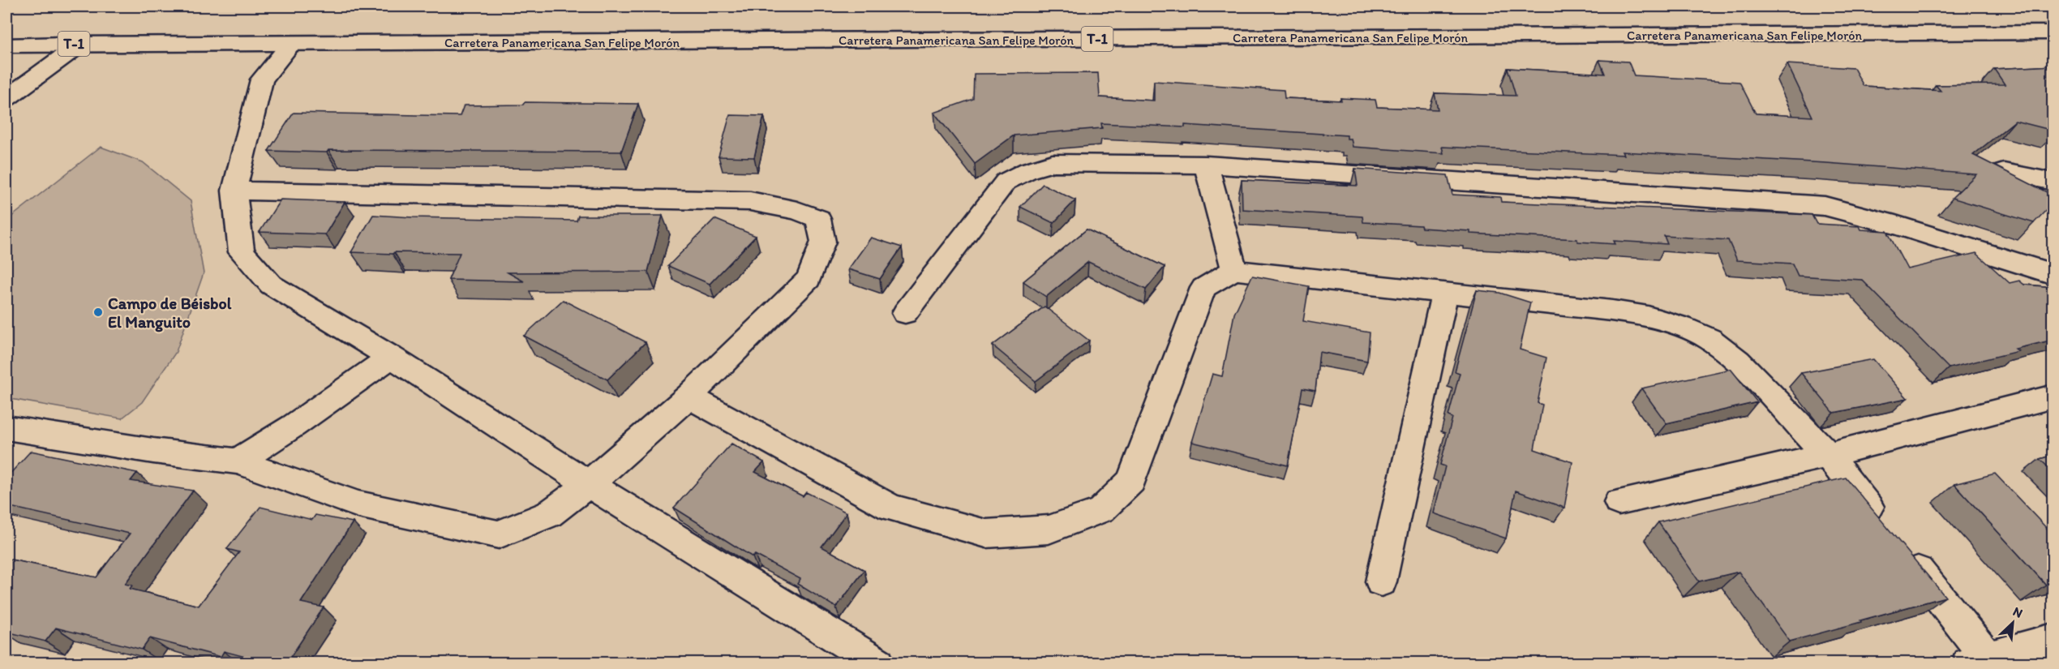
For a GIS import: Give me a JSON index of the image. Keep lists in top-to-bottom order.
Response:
{
  "streets": {
    "street": ["Carretera Panamericana San Felipe Morón", "T-1"]
  },
  "places": ["Campo de Béisbol El Manguito"],
  "north": "top right"
}
